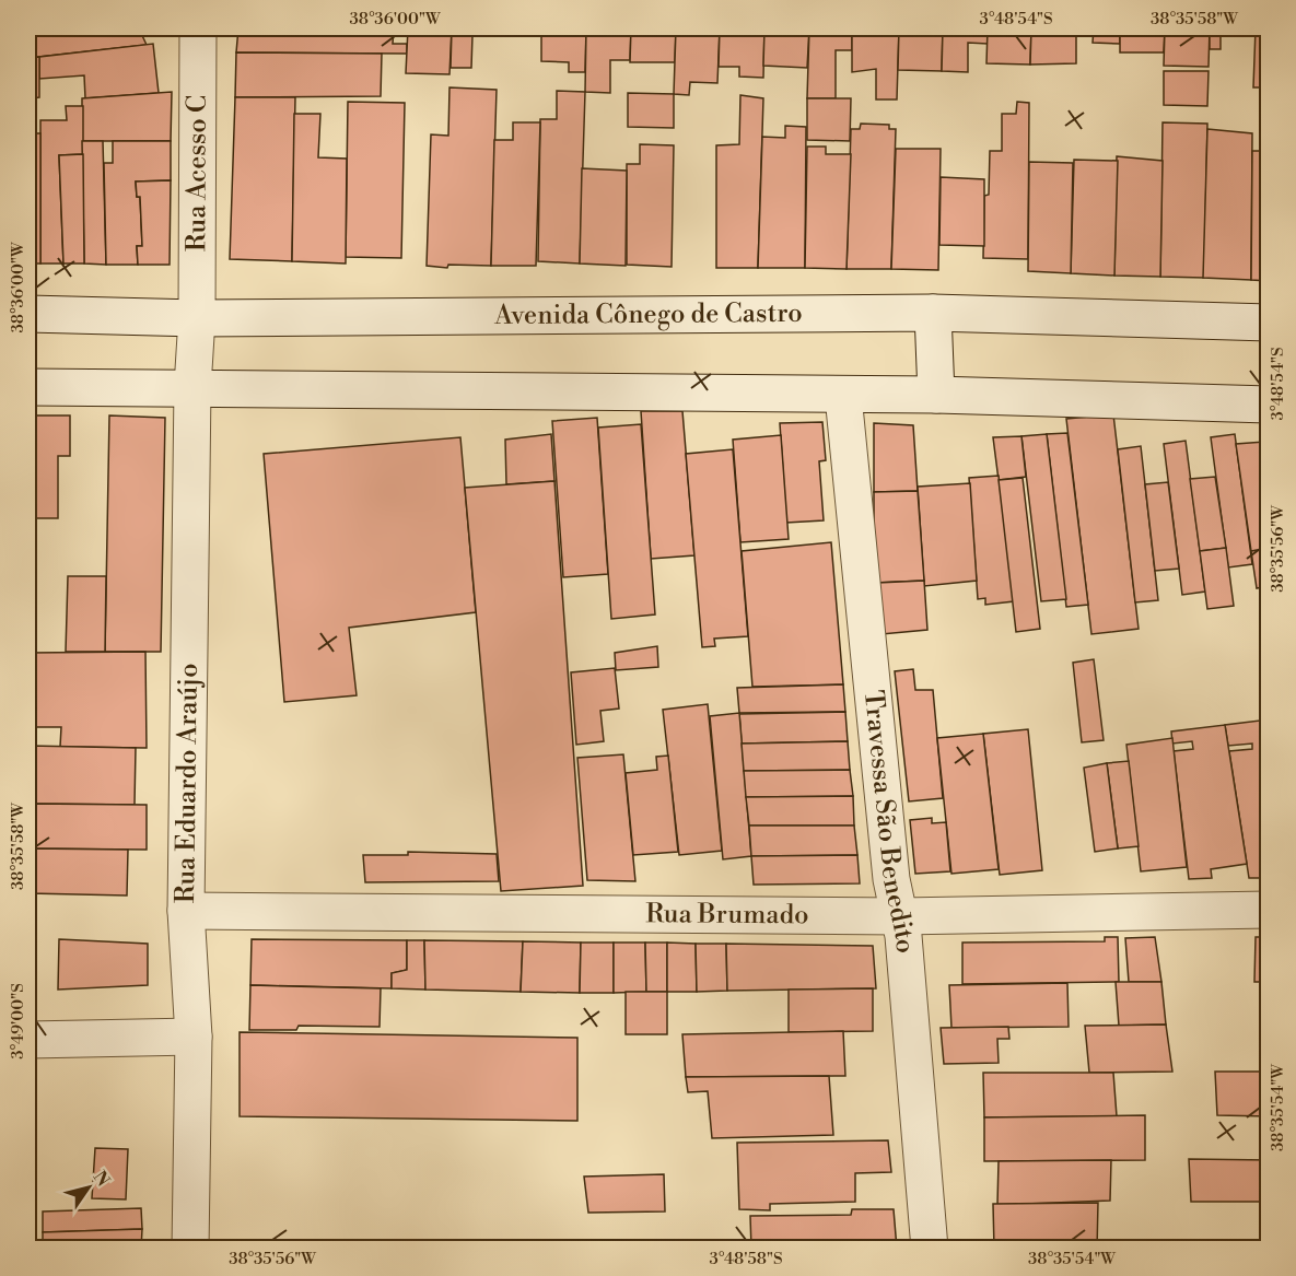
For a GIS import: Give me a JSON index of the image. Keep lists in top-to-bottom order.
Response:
{
  "streets": {
    "street": [
      "Rua Acesso C",
      "Avenida Cônego de Castro",
      "Rua Eduardo Araújo",
      "Travessa São Benedito",
      "Rua Brumado"
    ]
  },
  "crossings": [
    ["Rua Acesso C", "Avenida Cônego de Castro"],
    ["Rua Acesso C", "Rua Eduardo Araújo"],
    ["Avenida Cônego de Castro", "Rua Eduardo Araújo"],
    ["Rua Eduardo Araújo", "Rua Brumado"],
    ["Travessa São Benedito", "Rua Brumado"]
  ],
  "north": "top right",
  "coordinates": [
    "38°36'00\"W",
    "3°48'54\"S",
    "38°35'58\"W",
    "38°35'56\"W",
    "3°49'00\"S",
    "38°35'54\"W",
    "3°48'58\"S"
  ]
}
